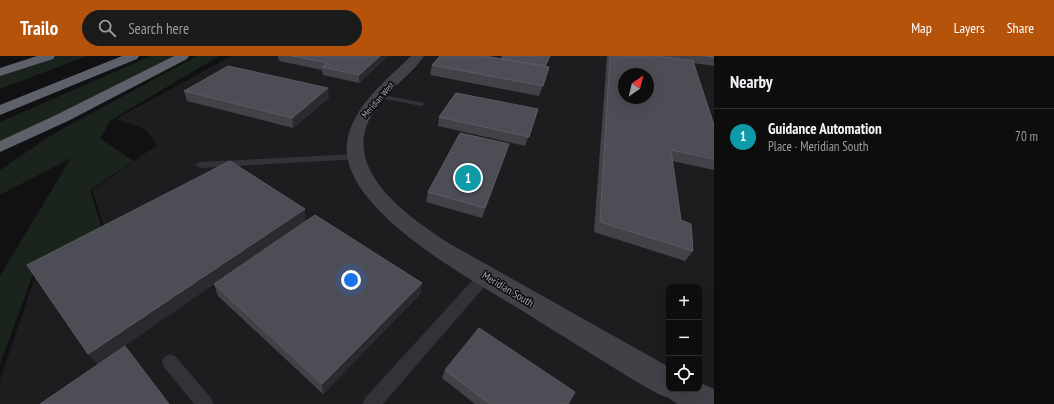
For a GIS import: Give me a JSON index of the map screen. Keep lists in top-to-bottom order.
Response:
{
  "streets": {
    "street": ["Meridian West", "Meridian South"]
  },
  "crossings": [
    ["Meridian West", "Meridian South"]
  ],
  "north": "top right",
  "page": {
    "header": "Trailo",
    "search": "Search here",
    "nav": ["Map", "Layers", "Share"],
    "heading": "Nearby",
    "list": [
      {
        "mark": "1",
        "name": "Guidance Automation",
        "note": "Place · Meridian South",
        "value": "70 m"
      }
    ],
    "pins": "1",
    "map_buttons": ["+", "−"]
  }
}
